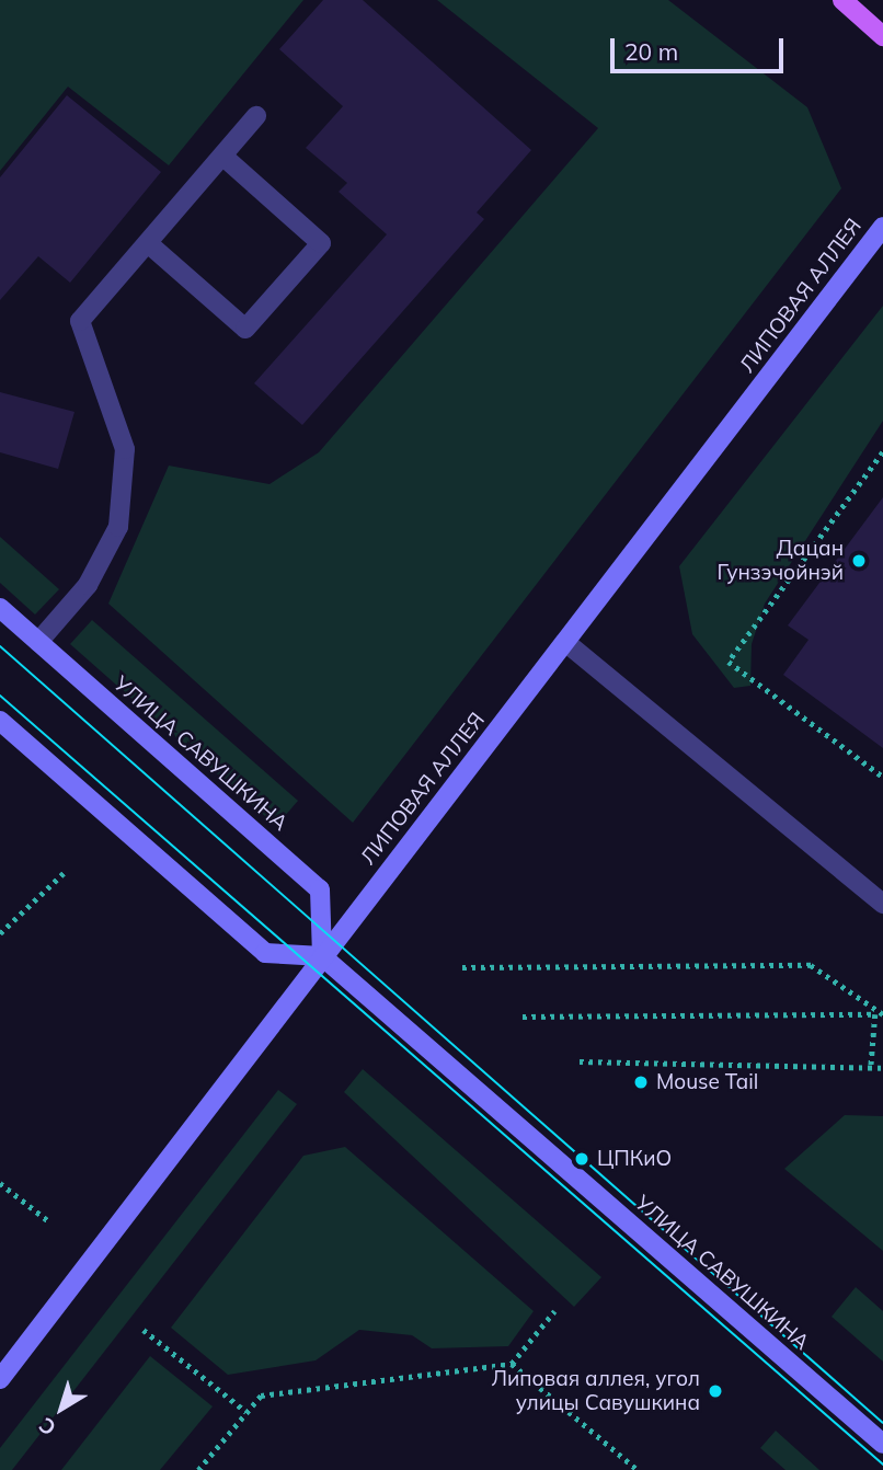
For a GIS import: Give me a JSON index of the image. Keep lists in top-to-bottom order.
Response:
{
  "streets": {
    "main road": ["ЛИПОВАЯ АЛЛЕЯ", "УЛИЦА САВУШКИНА"]
  },
  "crossings": [
    ["ЛИПОВАЯ АЛЛЕЯ", "УЛИЦА САВУШКИНА"]
  ],
  "places": [
    "Дацан Гунзэчойнэй",
    "Mouse Tail",
    "ЦПКиО",
    "Липовая аллея, угол улицы Савушкина"
  ],
  "scale_bar": "20 m",
  "north": "bottom left"
}
